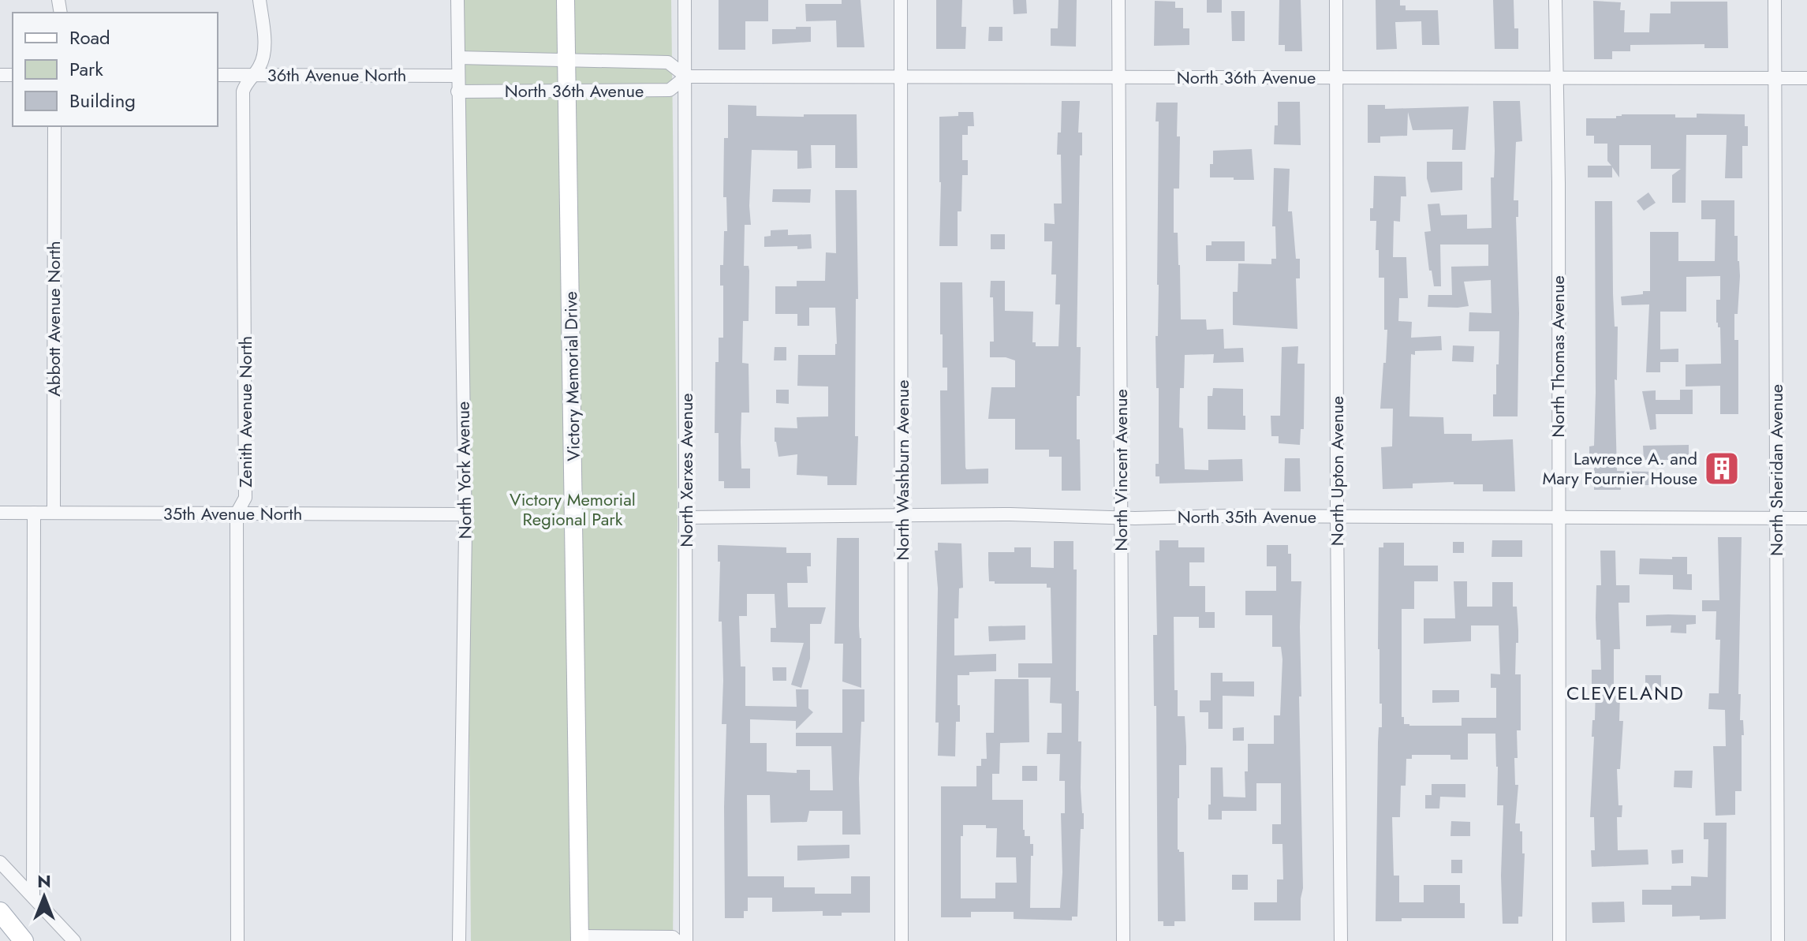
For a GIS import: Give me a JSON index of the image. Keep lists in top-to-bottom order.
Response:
{
  "streets": {
    "street": [
      "36th Avenue North",
      "North 36th Avenue",
      "Abbott Avenue North",
      "North Thomas Avenue",
      "Victory Memorial Drive",
      "Zenith Avenue North",
      "North York Avenue",
      "North Xerxes Avenue",
      "North Washburn Avenue",
      "North Vincent Avenue",
      "North Sheridan Avenue",
      "North Upton Avenue",
      "35th Avenue North",
      "North 35th Avenue"
    ]
  },
  "crossings": [
    ["36th Avenue North", "Zenith Avenue North"],
    ["36th Avenue North", "North York Avenue"],
    ["North 36th Avenue", "North Thomas Avenue"],
    ["North 36th Avenue", "Victory Memorial Drive"],
    ["North 36th Avenue", "North York Avenue"],
    ["North 36th Avenue", "North Xerxes Avenue"],
    ["North 36th Avenue", "North Washburn Avenue"],
    ["North 36th Avenue", "North Vincent Avenue"],
    ["North 36th Avenue", "North Sheridan Avenue"],
    ["North 36th Avenue", "North Upton Avenue"],
    ["Abbott Avenue North", "35th Avenue North"],
    ["North Thomas Avenue", "North 35th Avenue"],
    ["Zenith Avenue North", "35th Avenue North"],
    ["North York Avenue", "35th Avenue North"],
    ["North Xerxes Avenue", "North 35th Avenue"],
    ["North Washburn Avenue", "North 35th Avenue"],
    ["North Vincent Avenue", "North 35th Avenue"],
    ["North Sheridan Avenue", "North 35th Avenue"],
    ["North Upton Avenue", "North 35th Avenue"]
  ],
  "districts": ["CLEVELAND"],
  "parks": ["Victory Memorial Regional Park"],
  "places": {
    "building": ["Lawrence A. and Mary Fournier House"]
  },
  "legend": ["Road", "Park", "Building"],
  "north": "top"
}
